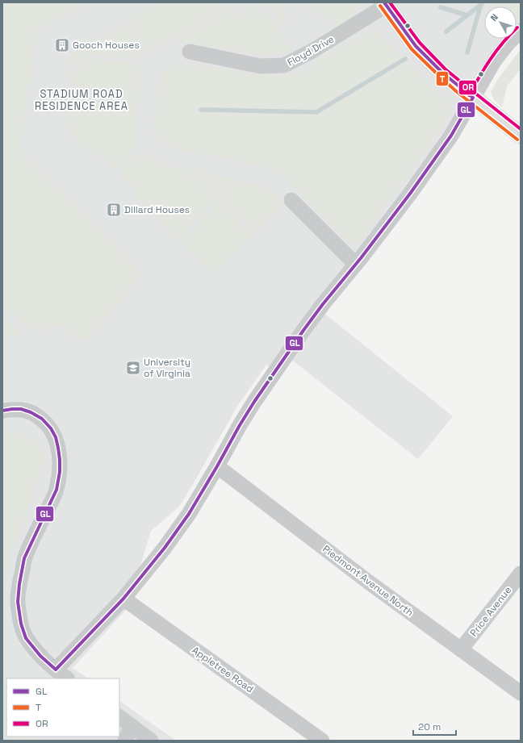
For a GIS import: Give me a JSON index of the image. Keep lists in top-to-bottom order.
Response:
{
  "streets": {
    "street": [
      "Floyd Drive",
      "Piedmont Avenue North",
      "Price Avenue",
      "Appletree Road"
    ]
  },
  "crossings": [
    ["Piedmont Avenue North", "Price Avenue"]
  ],
  "districts": ["STADIUM ROAD RESIDENCE AREA"],
  "places": {
    "building": ["Gooch Houses", "Dillard Houses"],
    "school or university": ["University of Virginia"]
  },
  "lines": ["transit line GL", "transit line OR", "transit line T"],
  "legend": ["GL", "T", "OR"],
  "scale_bar": "20 m",
  "north": "top left"
}
